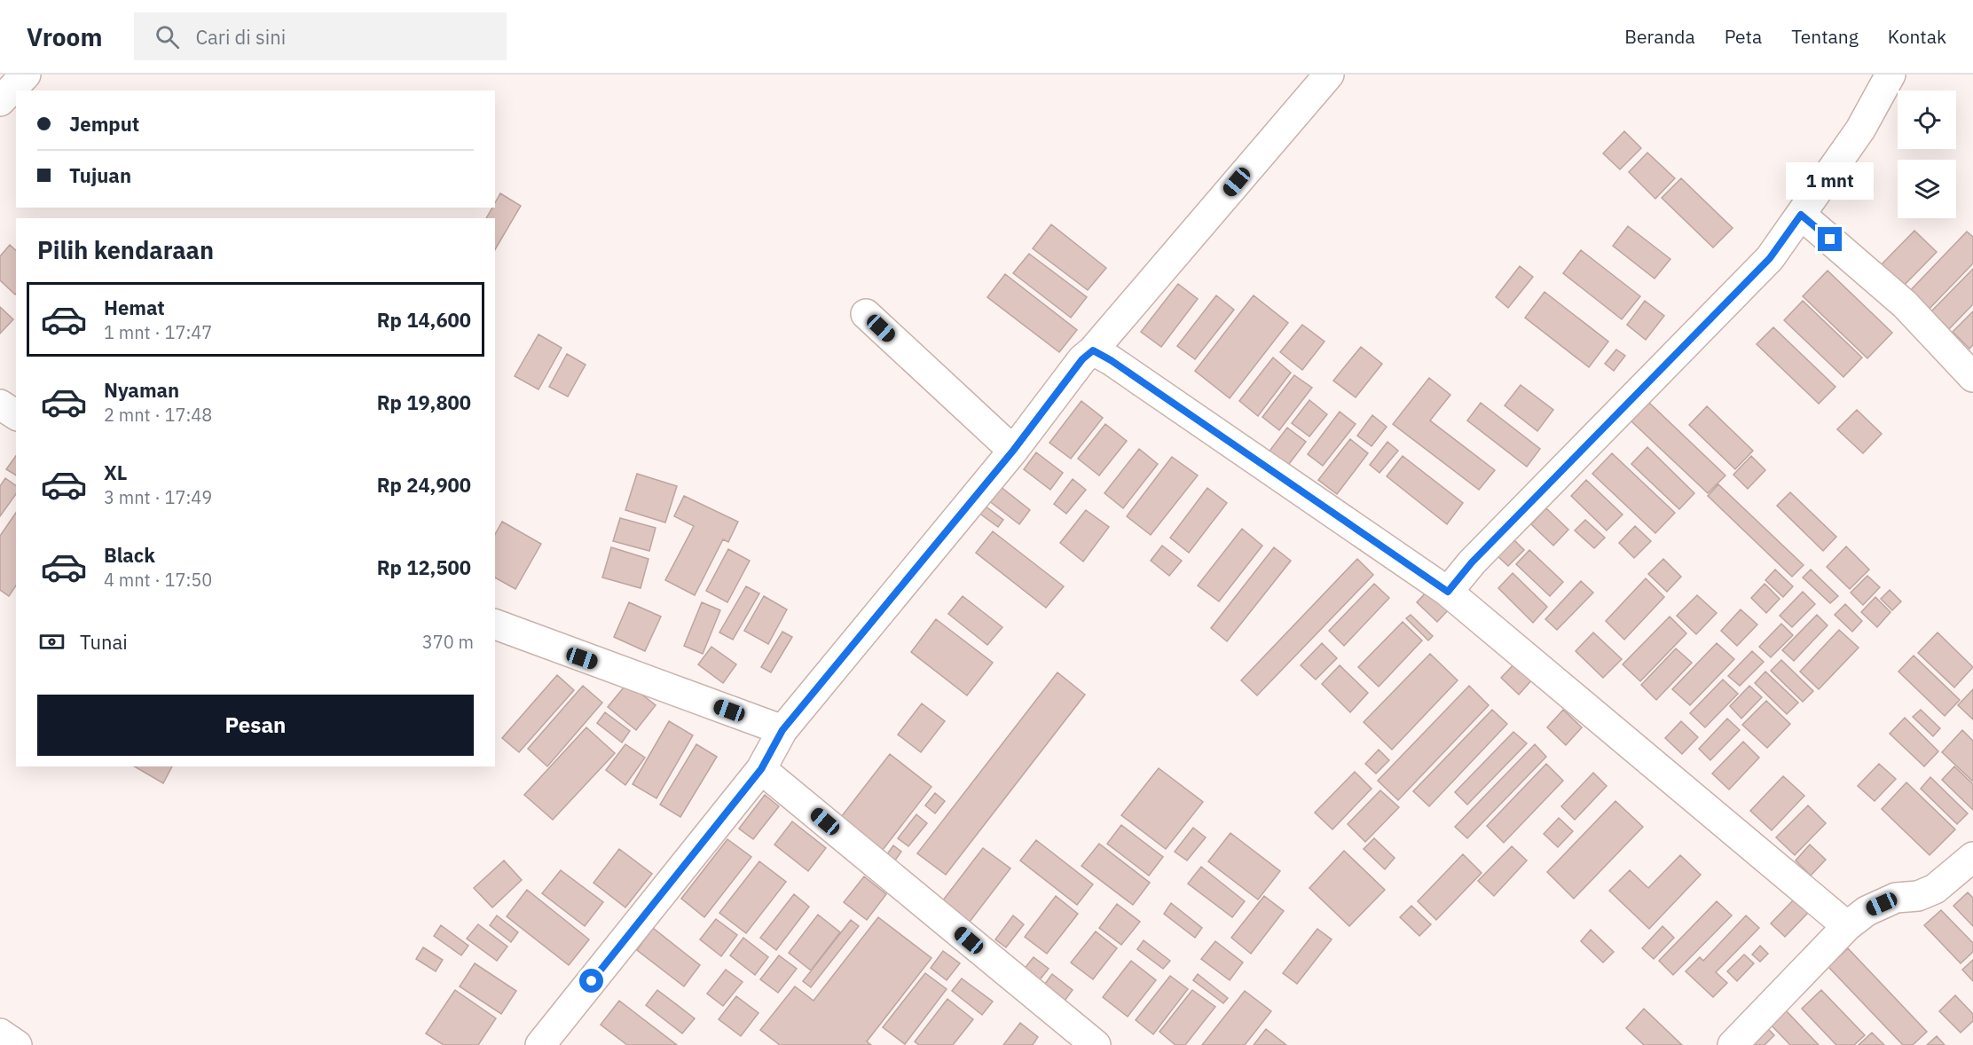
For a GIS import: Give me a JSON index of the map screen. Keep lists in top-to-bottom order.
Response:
{
  "page": {
    "header": "Vroom",
    "search": "Cari di sini",
    "nav": [
      "Beranda",
      "Peta",
      "Tentang",
      "Kontak"
    ],
    "banner": ["Jemput", "Tujuan"],
    "bubble": "1 mnt",
    "heading": "Pilih kendaraan",
    "list": [
      {
        "name": "Hemat",
        "note": "1 mnt · 17:47",
        "value": "Rp 14,600"
      },
      {
        "name": "Nyaman",
        "note": "2 mnt · 17:48",
        "value": "Rp 19,800"
      },
      {
        "name": "XL",
        "note": "3 mnt · 17:49",
        "value": "Rp 24,900"
      },
      {
        "name": "Black",
        "note": "4 mnt · 17:50",
        "value": "Rp 12,500"
      }
    ],
    "pay": ["Tunai", "370 m"],
    "buttons": "Pesan"
  }
}
